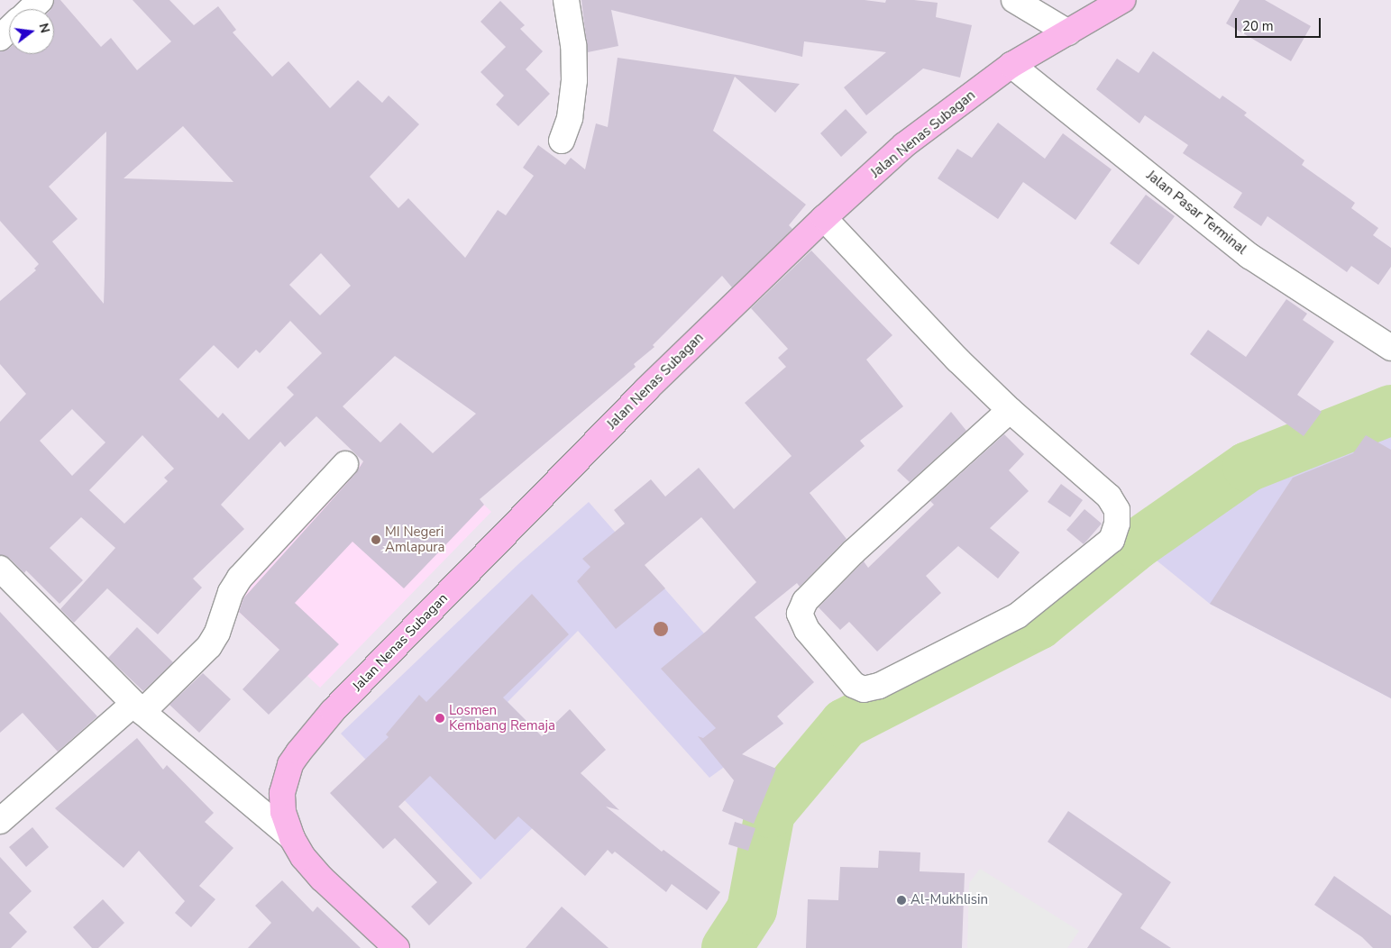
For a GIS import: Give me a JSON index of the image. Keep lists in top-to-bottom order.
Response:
{
  "streets": {
    "main road": ["Jalan Nenas Subagan"],
    "street": ["Jalan Pasar Terminal"]
  },
  "crossings": [
    ["Jalan Nenas Subagan", "Jalan Pasar Terminal"]
  ],
  "places": ["MI Negeri Amlapura", "Losmen Kembang Remaja", "Al-Mukhlisin"],
  "scale_bar": "20 m",
  "north": "right"
}
